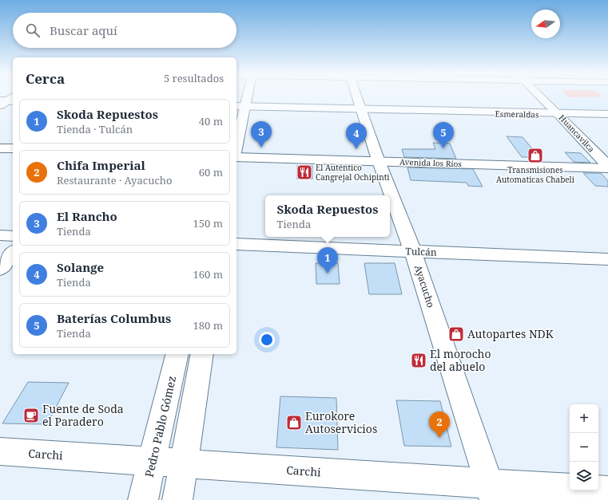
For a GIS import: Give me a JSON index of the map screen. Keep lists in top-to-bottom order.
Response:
{
  "streets": {
    "street": [
      "Esmeraldas",
      "Huancavilca",
      "Avenida los Ríos",
      "Tulcán",
      "Ayacucho",
      "Pedro Pablo Gómez",
      "Carchi"
    ]
  },
  "crossings": [
    ["Esmeraldas", "Huancavilca"],
    ["Esmeraldas", "Ayacucho"],
    ["Huancavilca", "Avenida los Ríos"],
    ["Avenida los Ríos", "Ayacucho"],
    ["Tulcán", "Ayacucho"],
    ["Ayacucho", "Carchi"],
    ["Pedro Pablo Gómez", "Carchi"]
  ],
  "places": {
    "shop": ["Transmisiones Automaticas Chabeli", "Autopartes NDK", "Eurokore Autoservicios"],
    "restaurant": ["El Auténtico Cangrejal Ochipinti", "El morocho del abuelo"],
    "cafe": ["Fuente de Soda el Paradero"]
  },
  "north": "left",
  "page": {
    "search": "Buscar aquí",
    "heading": ["Cerca", "5 resultados"],
    "list": [
      {
        "mark": "1",
        "name": "Skoda Repuestos",
        "note": "Tienda · Tulcán",
        "value": "40 m"
      },
      {
        "mark": "2",
        "name": "Chifa Imperial",
        "note": "Restaurante · Ayacucho",
        "value": "60 m"
      },
      {
        "mark": "3",
        "name": "El Rancho",
        "note": "Tienda",
        "value": "150 m"
      },
      {
        "mark": "4",
        "name": "Solange",
        "note": "Tienda",
        "value": "160 m"
      },
      {
        "mark": "5",
        "name": "Baterías Columbus",
        "note": "Tienda",
        "value": "180 m"
      }
    ],
    "pins": [
      "3",
      "5",
      "4",
      "1",
      "2"
    ],
    "popup": ["Skoda Repuestos", "Tienda"],
    "map_buttons": ["+", "−"]
  }
}
